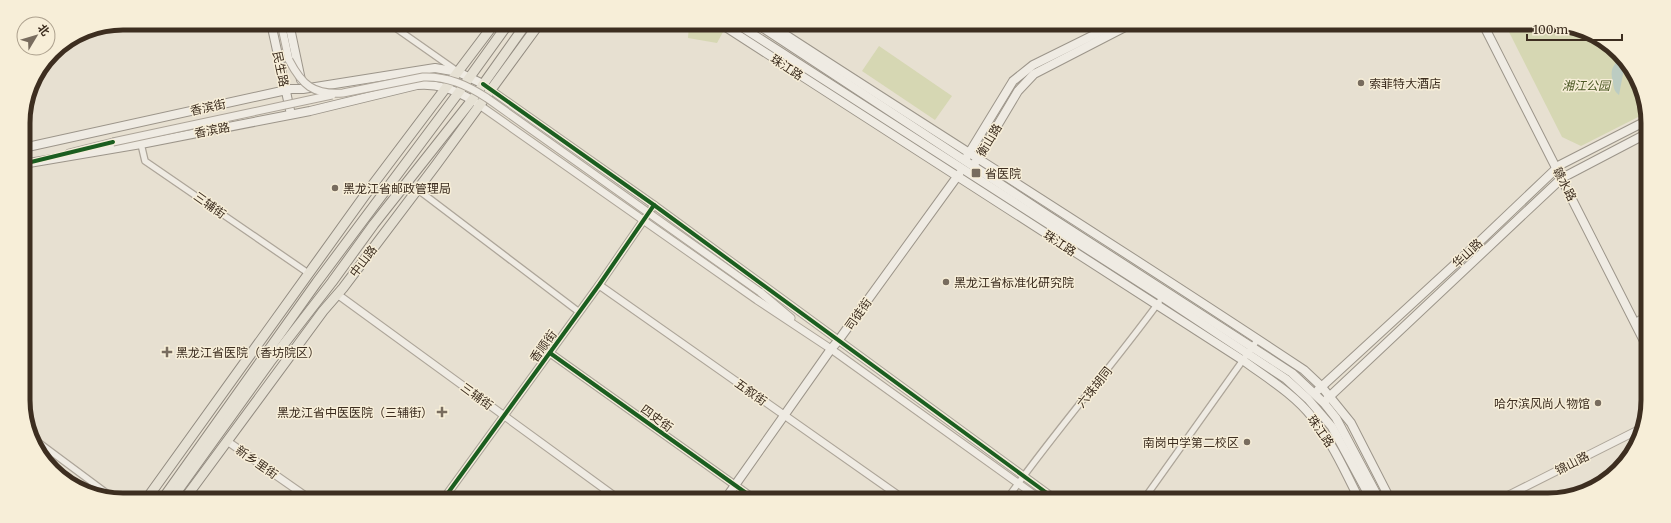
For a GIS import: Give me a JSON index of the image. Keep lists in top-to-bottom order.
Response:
{
  "streets": {
    "main road": [
      "珠江路",
      "民生路",
      "香滨街",
      "香滨路",
      "衡山路",
      "赣水路",
      "华山路",
      "中山路",
      "司徒街"
    ],
    "street": [
      "三辅街",
      "香顺街",
      "六珠胡同",
      "五叙街",
      "四史街",
      "新乡里街",
      "锦山路"
    ]
  },
  "crossings": [
    ["珠江路", "衡山路"],
    ["珠江路", "华山路"],
    ["珠江路", "司徒街"],
    ["珠江路", "六珠胡同"],
    ["民生路", "香滨街"],
    ["民生路", "香滨路"],
    ["香滨街", "中山路"],
    ["香滨路", "三辅街"],
    ["香滨路", "中山路"],
    ["衡山路", "司徒街"],
    ["赣水路", "华山路"],
    ["三辅街", "中山路"],
    ["三辅街", "香顺街"],
    ["中山路", "新乡里街"],
    ["司徒街", "五叙街"],
    ["司徒街", "四史街"],
    ["香顺街", "五叙街"],
    ["香顺街", "四史街"]
  ],
  "parks": ["湘江公园"],
  "places": {
    "other": [
      "索菲特大酒店",
      "黑龙江省邮政管理局",
      "黑龙江省标准化研究院",
      "哈尔滨风尚人物馆",
      "南岗中学第二校区"
    ],
    "transit": ["省医院"],
    "health": ["黑龙江省医院（香坊院区）", "黑龙江省中医医院（三辅街）"]
  },
  "scale_bar": "100 m",
  "north": "top right"
}
